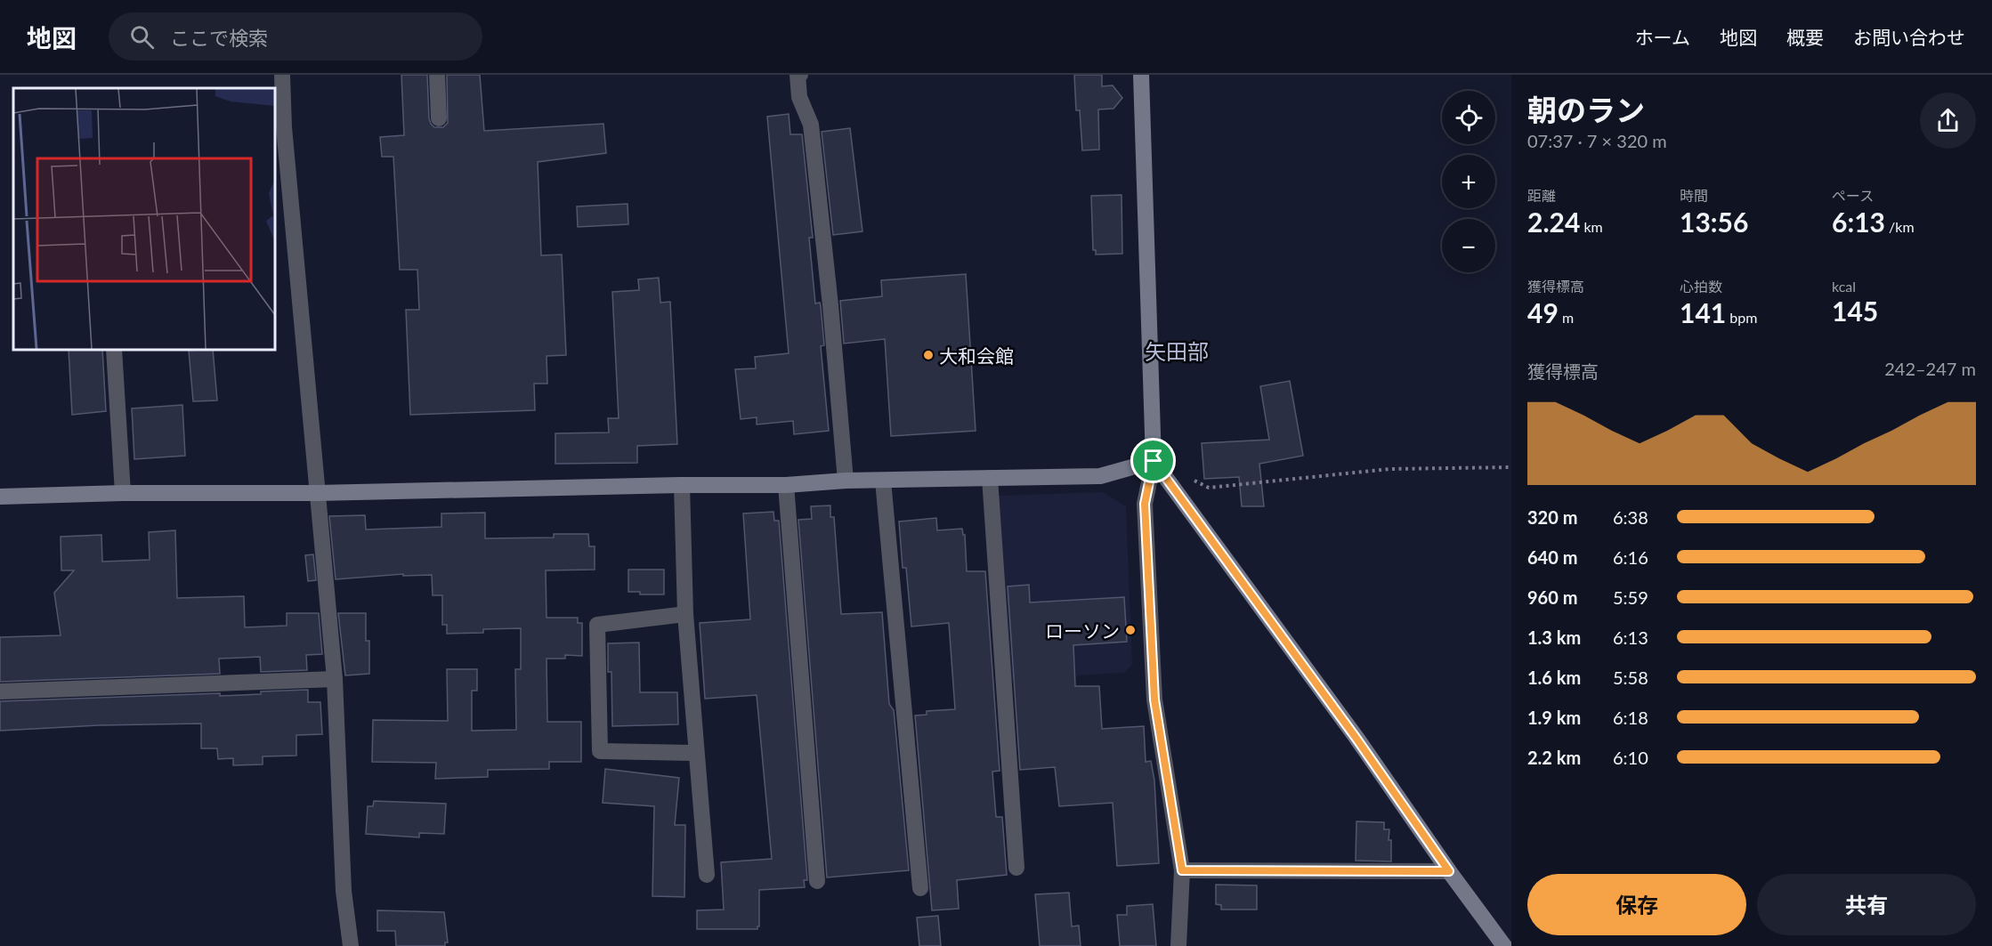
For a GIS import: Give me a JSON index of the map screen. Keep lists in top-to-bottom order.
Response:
{
  "districts": ["矢田部"],
  "places": ["大和会館", "ローソン"],
  "page": {
    "header": "地図",
    "search": "ここで検索",
    "nav": [
      "ホーム",
      "地図",
      "概要",
      "お問い合わせ"
    ],
    "heading": ["朝のラン", "07:37 · 7 × 320 m"],
    "map_buttons": ["+", "−"],
    "stats": [
      ["距離", "2.24 km"],
      ["時間", "13:56"],
      ["ペース", "6:13 /km"],
      ["獲得標高", "49 m"],
      ["心拍数", "141 bpm"],
      ["kcal", "145"]
    ],
    "chart": ["獲得標高", "242–247 m"],
    "list": [
      {
        "name": "320 m",
        "note": "6:38"
      },
      {
        "name": "640 m",
        "note": "6:16"
      },
      {
        "name": "960 m",
        "note": "5:59"
      },
      {
        "name": "1.3 km",
        "note": "6:13"
      },
      {
        "name": "1.6 km",
        "note": "5:58"
      },
      {
        "name": "1.9 km",
        "note": "6:18"
      },
      {
        "name": "2.2 km",
        "note": "6:10"
      }
    ],
    "buttons": ["保存", "共有"]
  }
}
